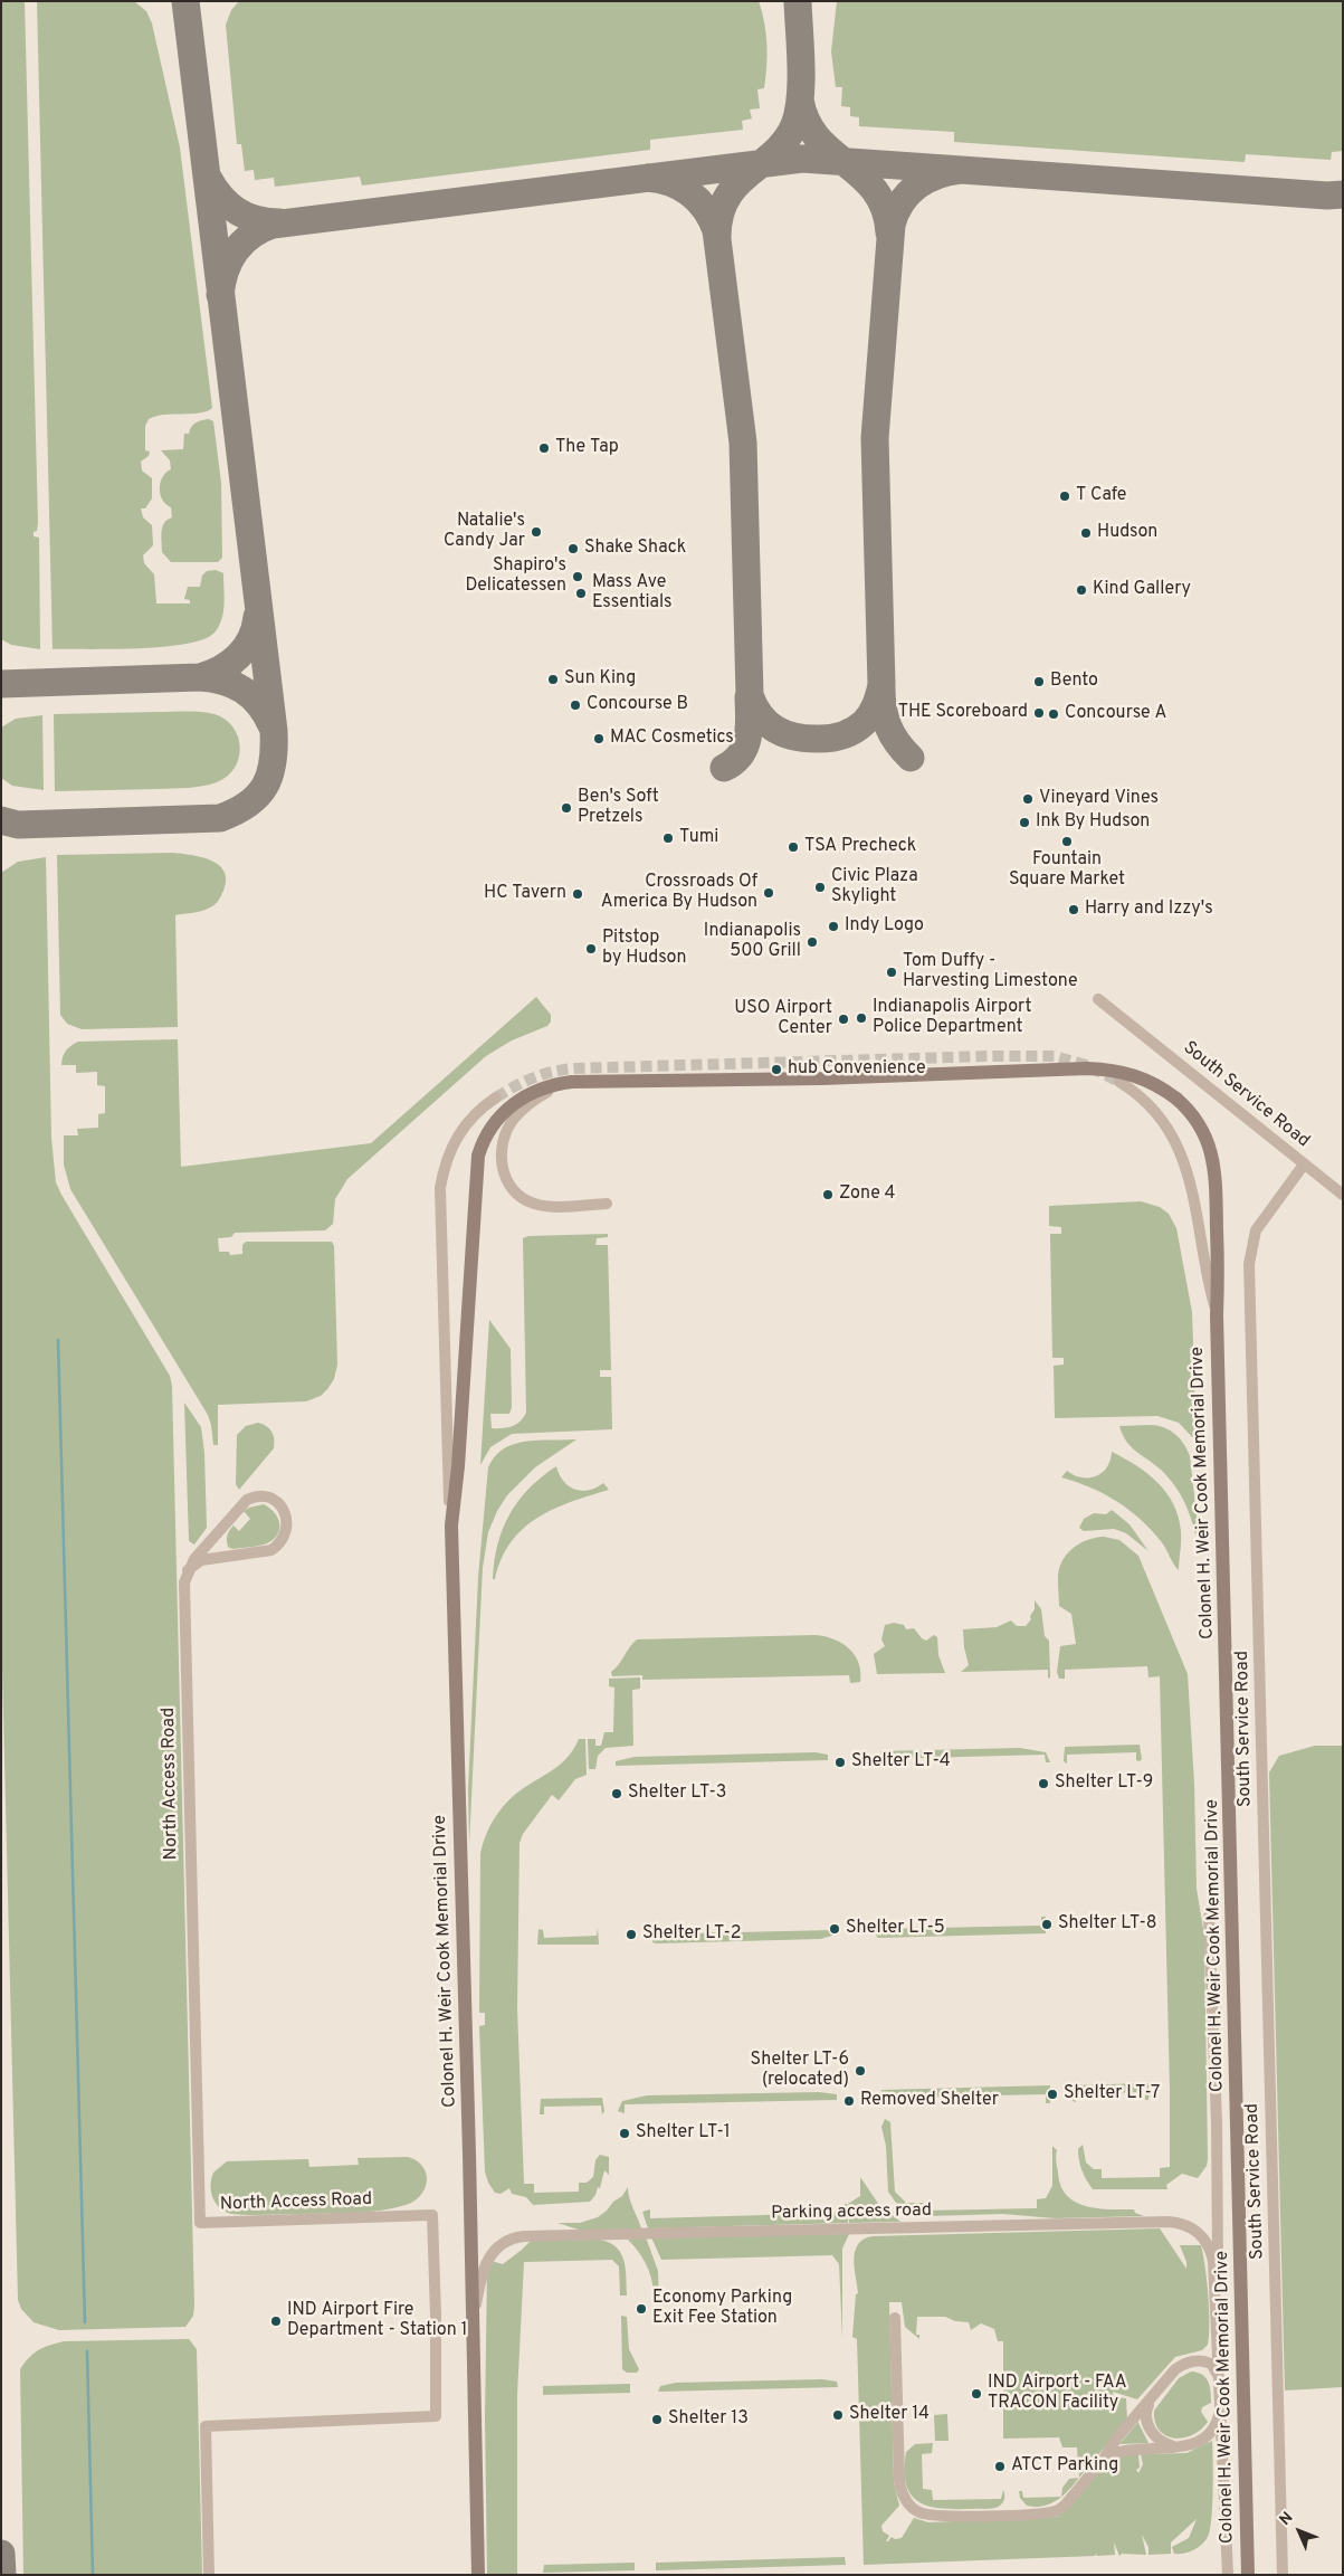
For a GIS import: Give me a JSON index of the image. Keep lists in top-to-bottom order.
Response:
{
  "streets": {
    "street": [
      "South Service Road",
      "Colonel H. Weir Cook Memorial Drive",
      "North Access Road",
      "Parking access road"
    ]
  },
  "crossings": [
    ["Colonel H. Weir Cook Memorial Drive", "Parking access road"]
  ],
  "places": [
    "The Tap",
    "T Cafe",
    "Natalie's Candy Jar",
    "Hudson",
    "Shake Shack",
    "Shapiro's Delicatessen",
    "Kind Gallery",
    "Mass Ave Essentials",
    "Sun King",
    "Bento",
    "Concourse B",
    "THE Scoreboard",
    "Concourse A",
    "MAC Cosmetics",
    "Vineyard Vines",
    "Ben's Soft Pretzels",
    "Ink By Hudson",
    "Tumi",
    "Fountain Square Market",
    "TSA Precheck",
    "Civic Plaza Skylight",
    "Crossroads Of America By Hudson",
    "HC Tavern",
    "Harry and Izzy's",
    "Indy Logo",
    "Indianapolis 500 Grill",
    "Pitstop by Hudson",
    "Tom Duffy - Harvesting Limestone",
    "Indianapolis Airport Police Department",
    "USO Airport Center",
    "hub Convenience",
    "Zone 4",
    "Shelter LT-4",
    "Shelter LT-9",
    "Shelter LT-3",
    "Shelter LT-8",
    "Shelter LT-5",
    "Shelter LT-2",
    "Shelter LT-6 (relocated)",
    "Shelter LT-7",
    "Removed Shelter",
    "Shelter LT-1",
    "Economy Parking Exit Fee Station",
    "IND Airport Fire Department - Station 1",
    "IND Airport - FAA TRACON Facility",
    "Shelter 14",
    "Shelter 13",
    "ATCT Parking"
  ],
  "north": "top left"
}
